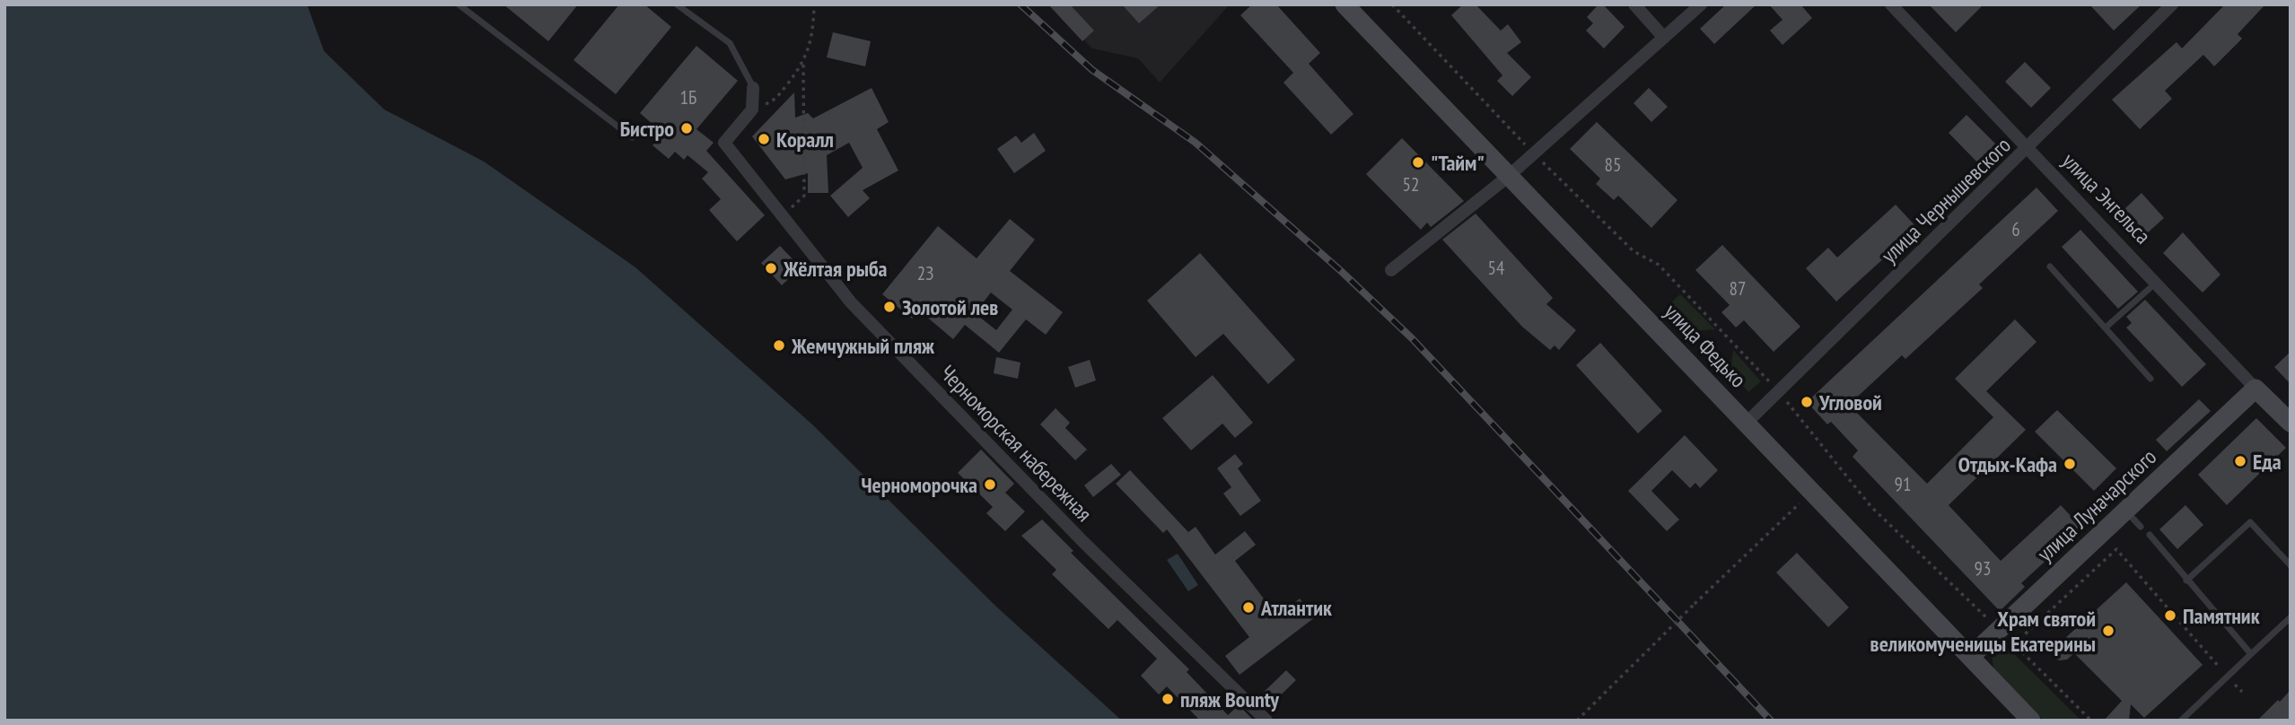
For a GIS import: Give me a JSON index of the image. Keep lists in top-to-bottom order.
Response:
{
  "streets": {
    "main road": ["улица Энгельса", "улица Федько", "улица Луначарского"],
    "street": ["улица Чернышевского", "Черноморская набережная"]
  },
  "crossings": [
    ["улица Энгельса", "улица Чернышевского"],
    ["улица Энгельса", "улица Луначарского"],
    ["улица Чернышевского", "улица Федько"],
    ["улица Федько", "улица Луначарского"]
  ],
  "places": [
    "Бистро",
    "Коралл",
    "\"Тайм\"",
    "Жёлтая рыба",
    "Золотой лев",
    "Жемчужный пляж",
    "Угловой",
    "Еда",
    "Отдых-Кафа",
    "Черноморочка",
    "Атлантик",
    "Памятник",
    "Храм святой великомученицы Екатерины",
    "пляж Bounty"
  ],
  "house_numbers": [
    "1Б",
    "85",
    "52",
    "6",
    "54",
    "2З",
    "87",
    "91",
    "93"
  ]
}
